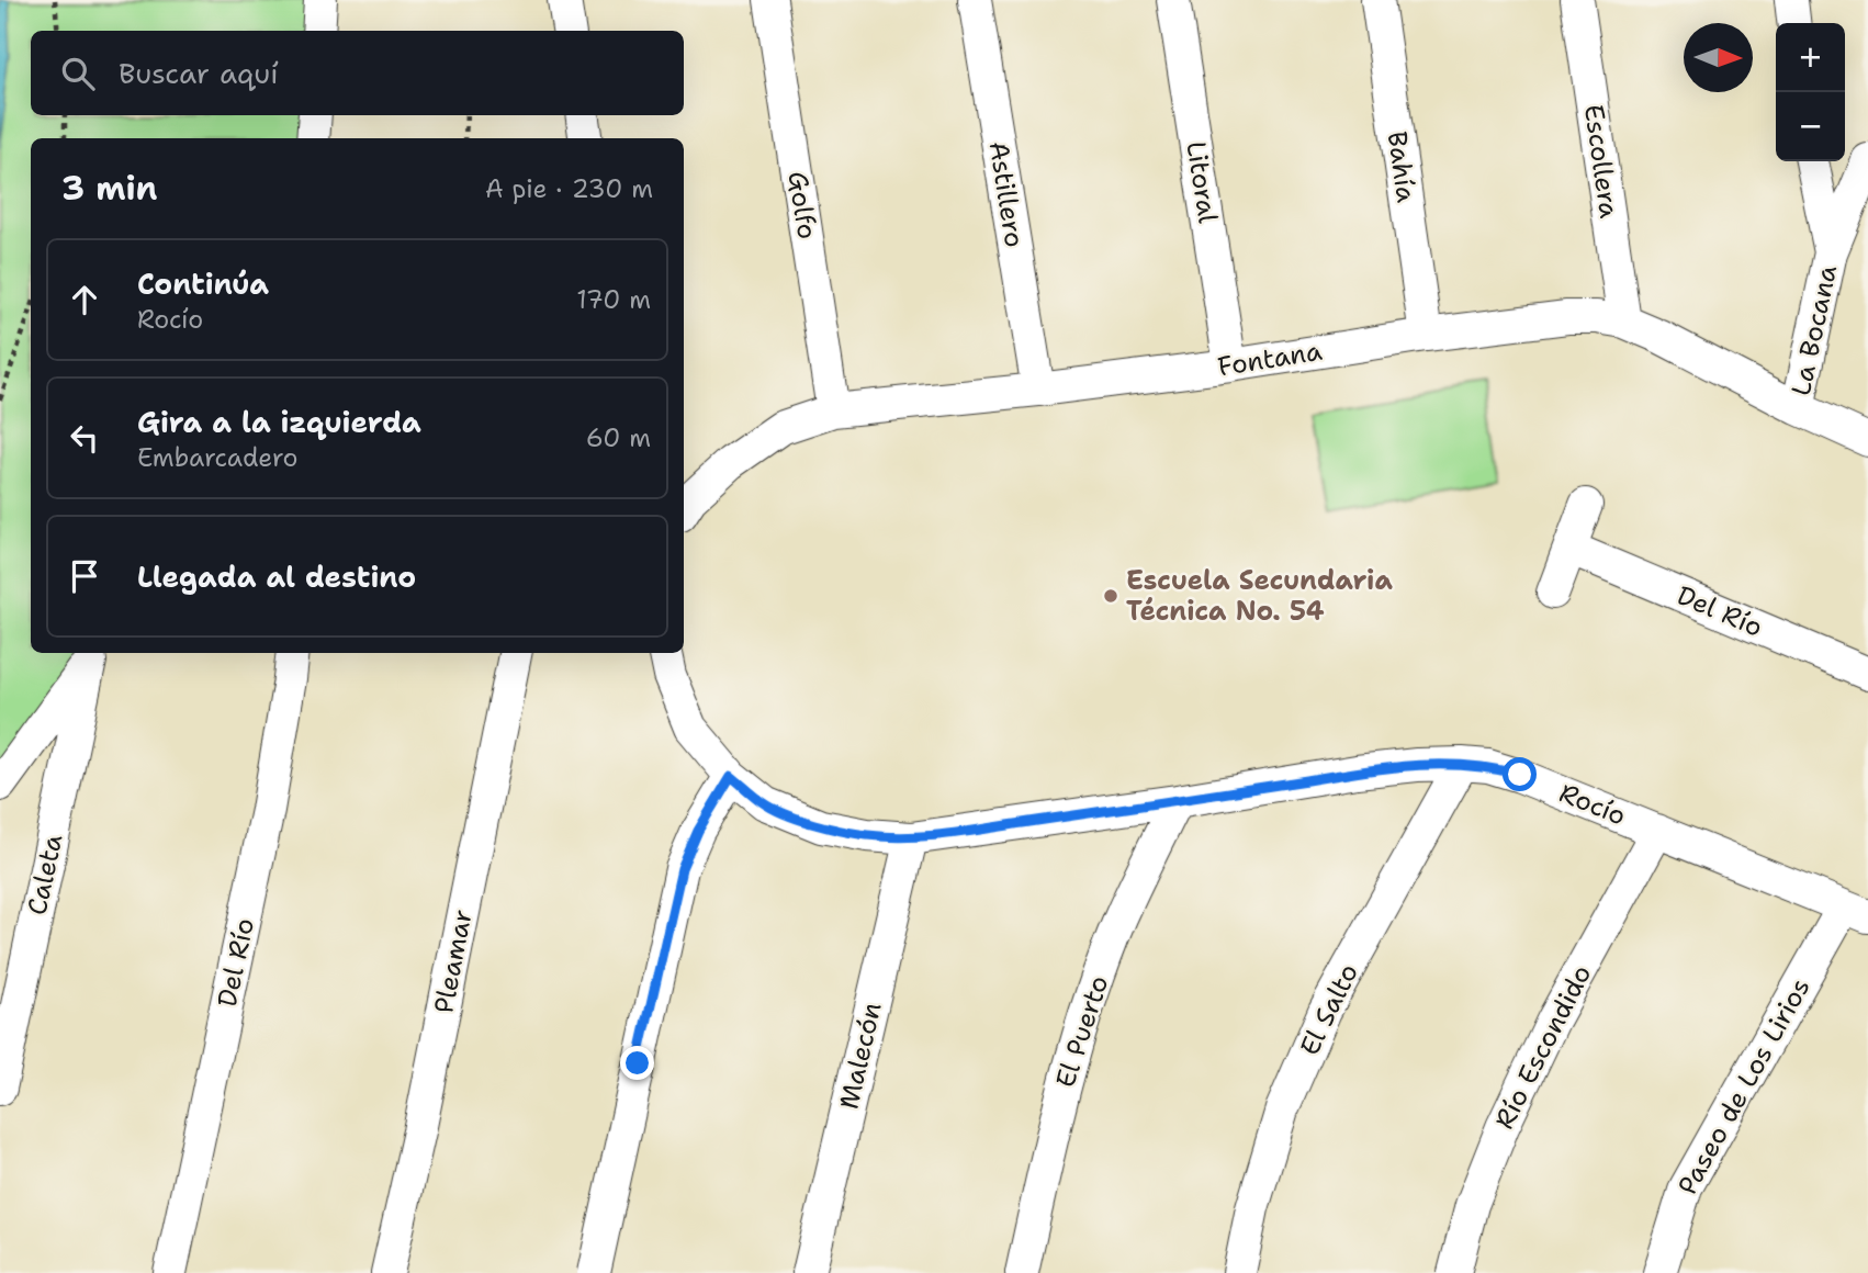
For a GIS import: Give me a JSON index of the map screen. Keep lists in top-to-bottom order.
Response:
{
  "streets": {
    "street": [
      "Escollera",
      "Bahía",
      "Litoral",
      "Astillero",
      "Golfo",
      "La Bocana",
      "Fontana",
      "Del Río",
      "Rocío",
      "Caleta",
      "Pleamar",
      "El Salto",
      "El Puerto",
      "Río Escondido",
      "Malecón",
      "Paseo de Los Lirios"
    ]
  },
  "crossings": [
    ["Escollera", "Fontana"],
    ["Bahía", "Fontana"],
    ["Litoral", "Fontana"],
    ["Astillero", "Fontana"],
    ["Golfo", "Fontana"],
    ["La Bocana", "Fontana"],
    ["Rocío", "El Salto"],
    ["Rocío", "El Puerto"],
    ["Rocío", "Río Escondido"],
    ["Rocío", "Malecón"],
    ["Rocío", "Paseo de Los Lirios"]
  ],
  "places": ["Escuela Secundaria Técnica No. 54"],
  "north": "right",
  "page": {
    "map_buttons": ["+", "−"],
    "search": "Buscar aquí",
    "heading": ["3 min", "A pie · 230 m"],
    "list": [
      ["Continúa", "Rocío", "170 m"],
      ["Gira a la izquierda", "Embarcadero", "60 m"],
      "Llegada al destino"
    ]
  }
}
